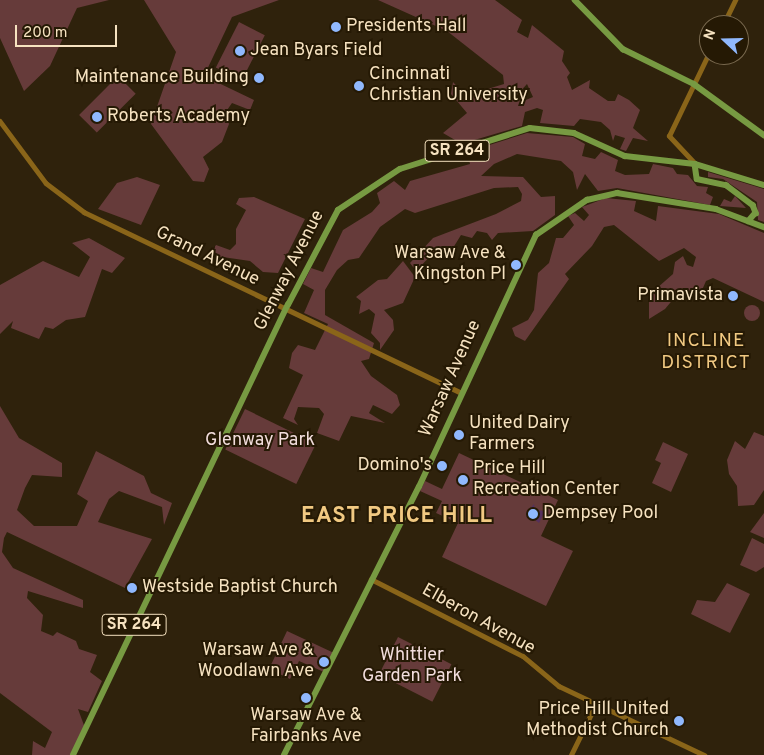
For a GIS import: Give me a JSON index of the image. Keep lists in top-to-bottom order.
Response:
{
  "streets": {
    "main road": ["SR 264", "Glenway Avenue", "Warsaw Avenue"],
    "street": ["Grand Avenue", "Elberon Avenue"]
  },
  "crossings": [
    ["Grand Avenue", "Glenway Avenue"],
    ["Grand Avenue", "Warsaw Avenue"],
    ["Warsaw Avenue", "Elberon Avenue"]
  ],
  "districts": ["INCLINE DISTRICT", "EAST PRICE HILL"],
  "parks": ["Glenway Park", "Whittier Garden Park"],
  "places": [
    "Presidents Hall",
    "Jean Byars Field",
    "Maintenance Building",
    "Cincinnati Christian University",
    "Roberts Academy",
    "Warsaw Ave & Kingston Pl",
    "Primavista",
    "United Dairy Farmers",
    "Domino's",
    "Price Hill Recreation Center",
    "Dempsey Pool",
    "Westside Baptist Church",
    "Warsaw Ave & Woodlawn Ave",
    "Warsaw Ave & Fairbanks Ave",
    "Price Hill United Methodist Church"
  ],
  "scale_bar": "200 m",
  "north": "left"
}
